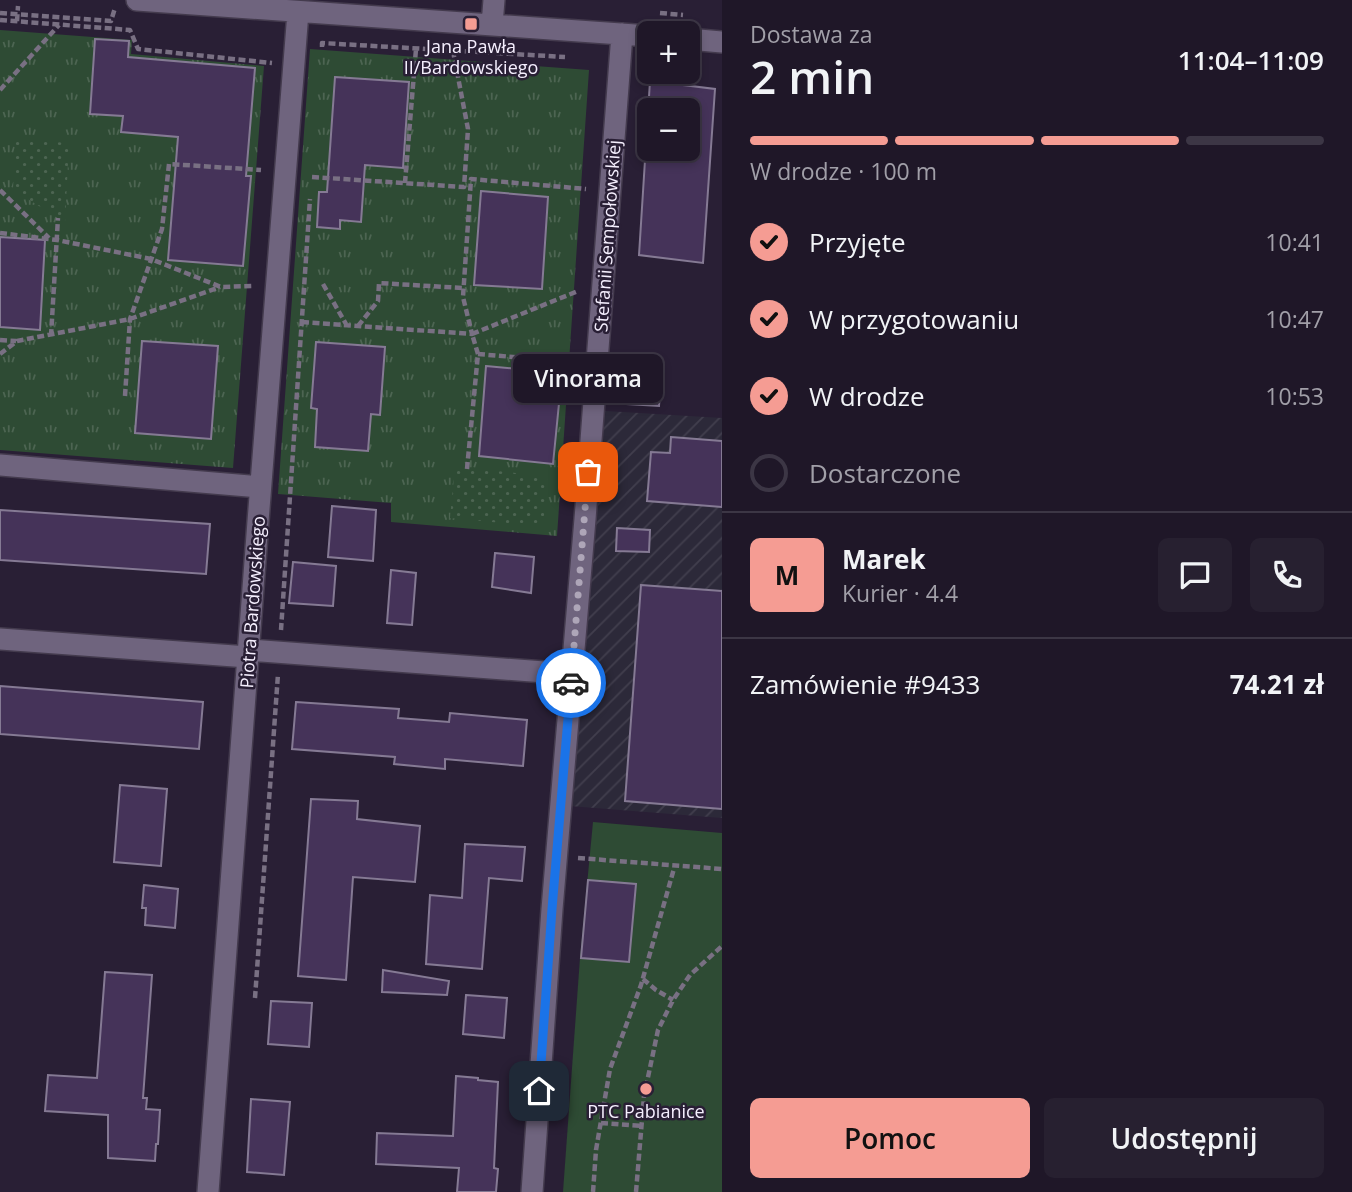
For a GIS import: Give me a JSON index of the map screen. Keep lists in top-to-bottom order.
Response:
{
  "streets": {
    "street": ["Stefanii Sempołowskiej", "Piotra Bardowskiego"]
  },
  "places": {
    "transit": ["Jana Pawła II/Bardowskiego"],
    "other": ["Vinorama", "PTC Pabianice"]
  },
  "page": {
    "heading": ["2 min", "Dostawa za", "11:04–11:09"],
    "panel": [
      "Marek",
      "Kurier · 4.4",
      "Zamówienie #9433",
      "74.21 zł"
    ],
    "map_buttons": ["+", "−"],
    "bar": "W drodze · 100 m",
    "list": [
      ["Przyjęte", "10:41"],
      ["W przygotowaniu", "10:47"],
      ["W drodze", "10:53"],
      "Dostarczone"
    ],
    "bubble": "Vinorama",
    "round": "M",
    "buttons": ["Pomoc", "Udostępnij"]
  }
}
